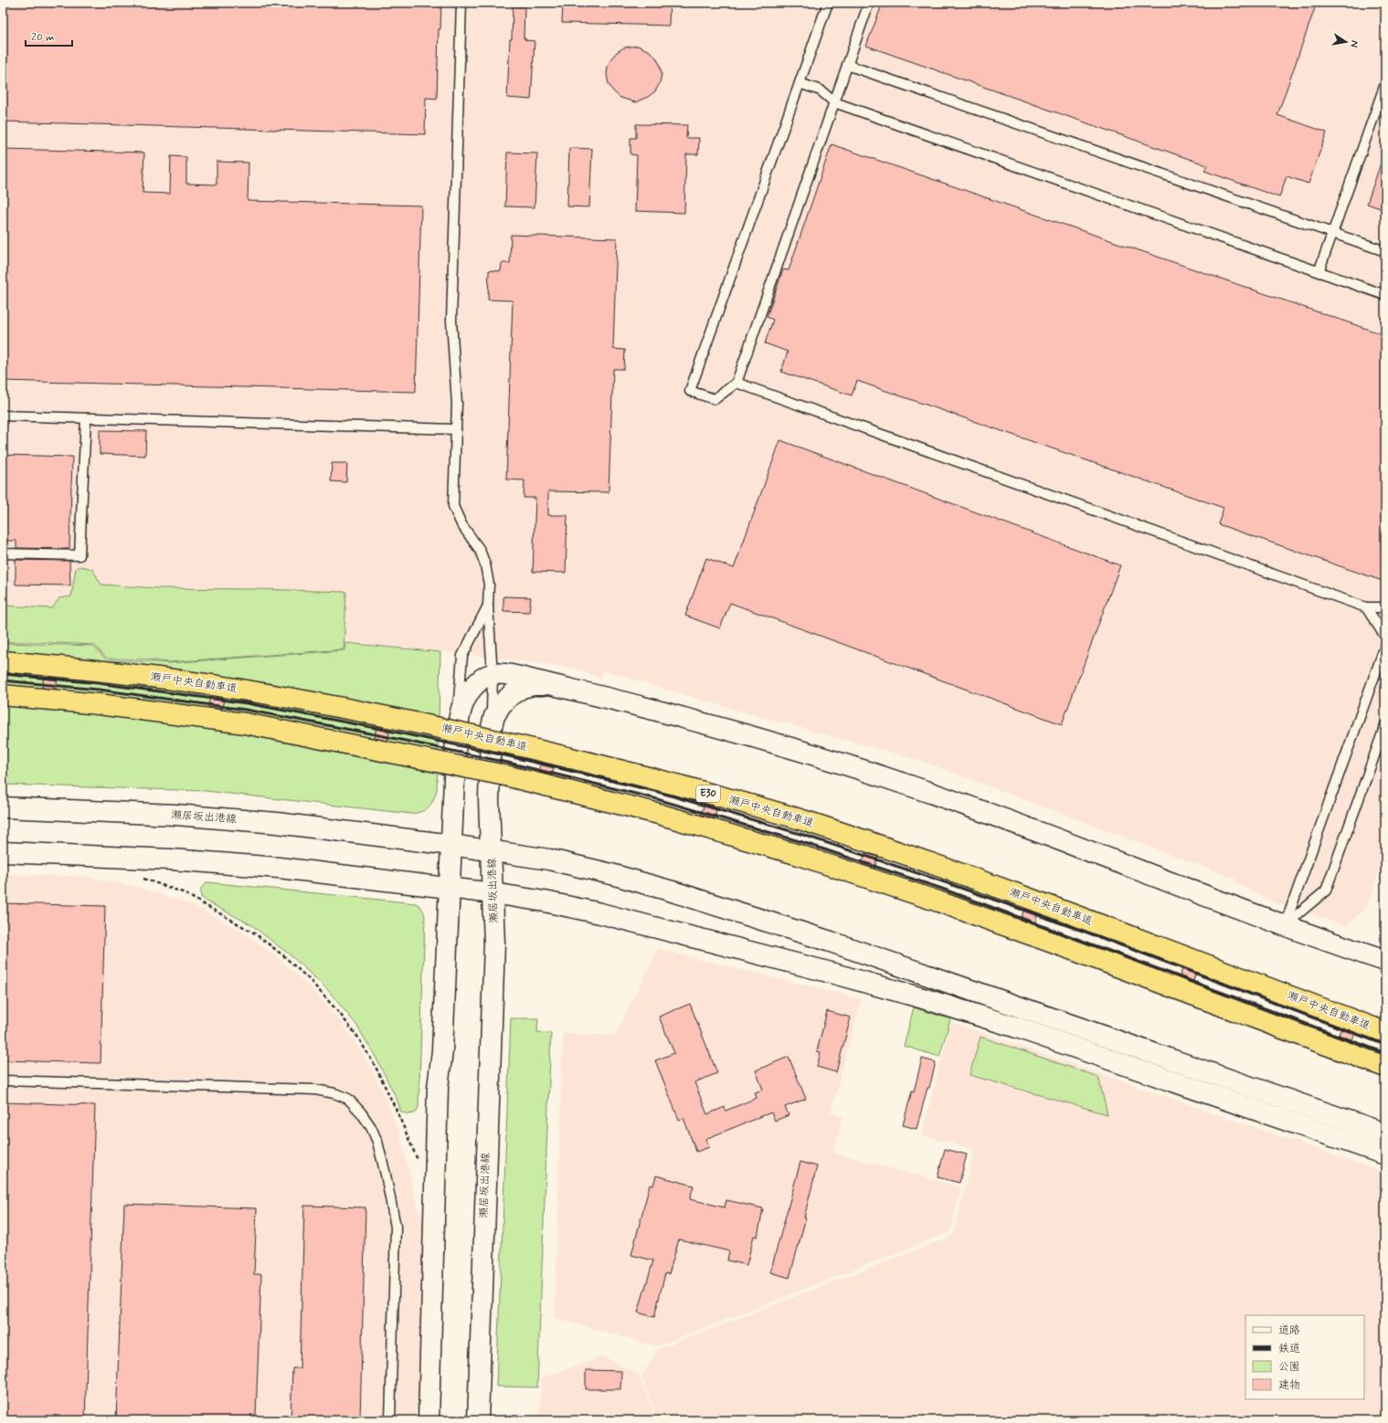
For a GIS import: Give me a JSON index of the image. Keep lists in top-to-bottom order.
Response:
{
  "streets": {
    "highway": ["瀬戸中央自動車道", "E30"],
    "street": ["瀬居坂出港線"]
  },
  "legend": [
    "道路",
    "鉄道",
    "公園",
    "建物"
  ],
  "scale_bar": "20 m",
  "north": "right"
}
